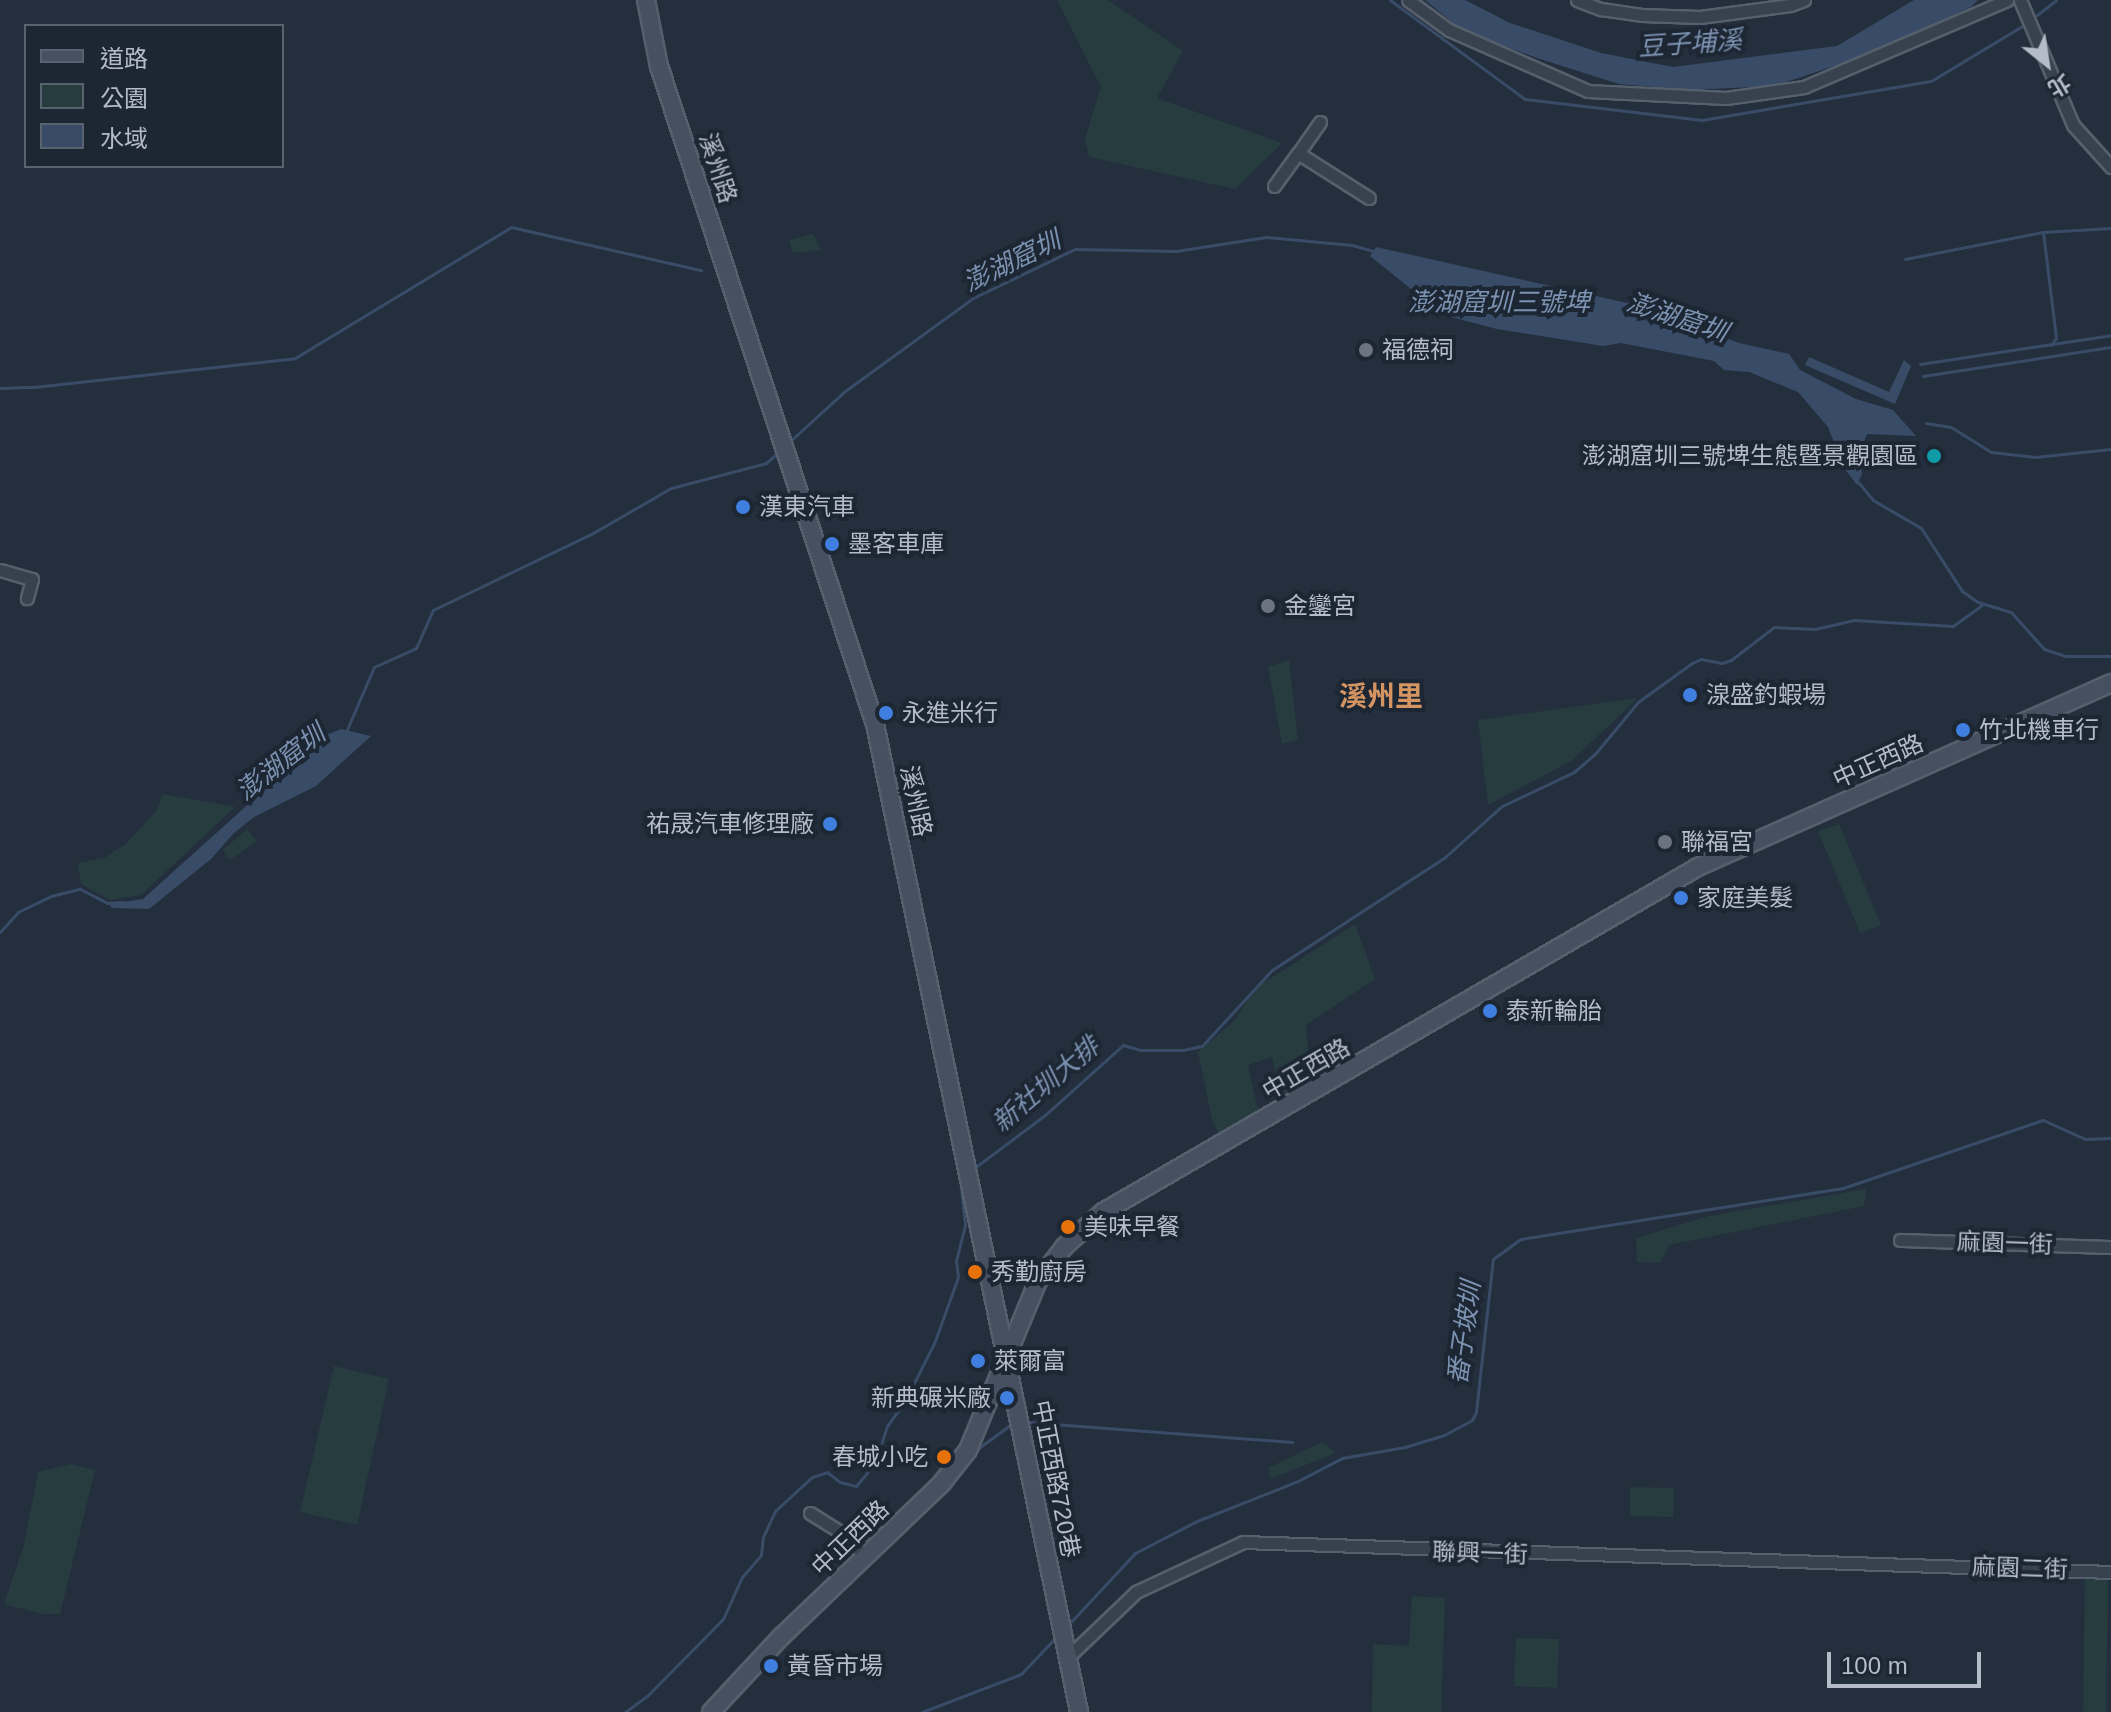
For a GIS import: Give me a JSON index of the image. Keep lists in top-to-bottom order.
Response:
{
  "streets": {
    "main road": ["溪州路", "中正西路", "中正西路720巷"],
    "street": ["麻園一街", "聯興一街", "麻園二街"]
  },
  "crossings": [
    ["溪州路", "中正西路"],
    ["溪州路", "中正西路720巷"],
    ["中正西路", "中正西路720巷"],
    ["中正西路720巷", "聯興一街"],
    ["聯興一街", "麻園二街"]
  ],
  "districts": ["溪州里"],
  "water": [
    "豆子埔溪",
    "澎湖窟圳",
    "澎湖窟圳三號埤",
    "新社圳大排",
    "番子坡圳"
  ],
  "places": [
    "福德祠",
    "澎湖窟圳三號埤生態暨景觀園區",
    "漢東汽車",
    "墨客車庫",
    "金鑾宮",
    "湶盛釣蝦場",
    "永進米行",
    "竹北機車行",
    "祐晟汽車修理廠",
    "聯福宮",
    "家庭美髮",
    "泰新輪胎",
    "美味早餐",
    "秀勤廚房",
    "萊爾富",
    "新典碾米廠",
    "春城小吃",
    "黃昏市場"
  ],
  "legend": ["道路", "公園", "水域"],
  "scale_bar": "100 m",
  "north": "bottom right"
}
